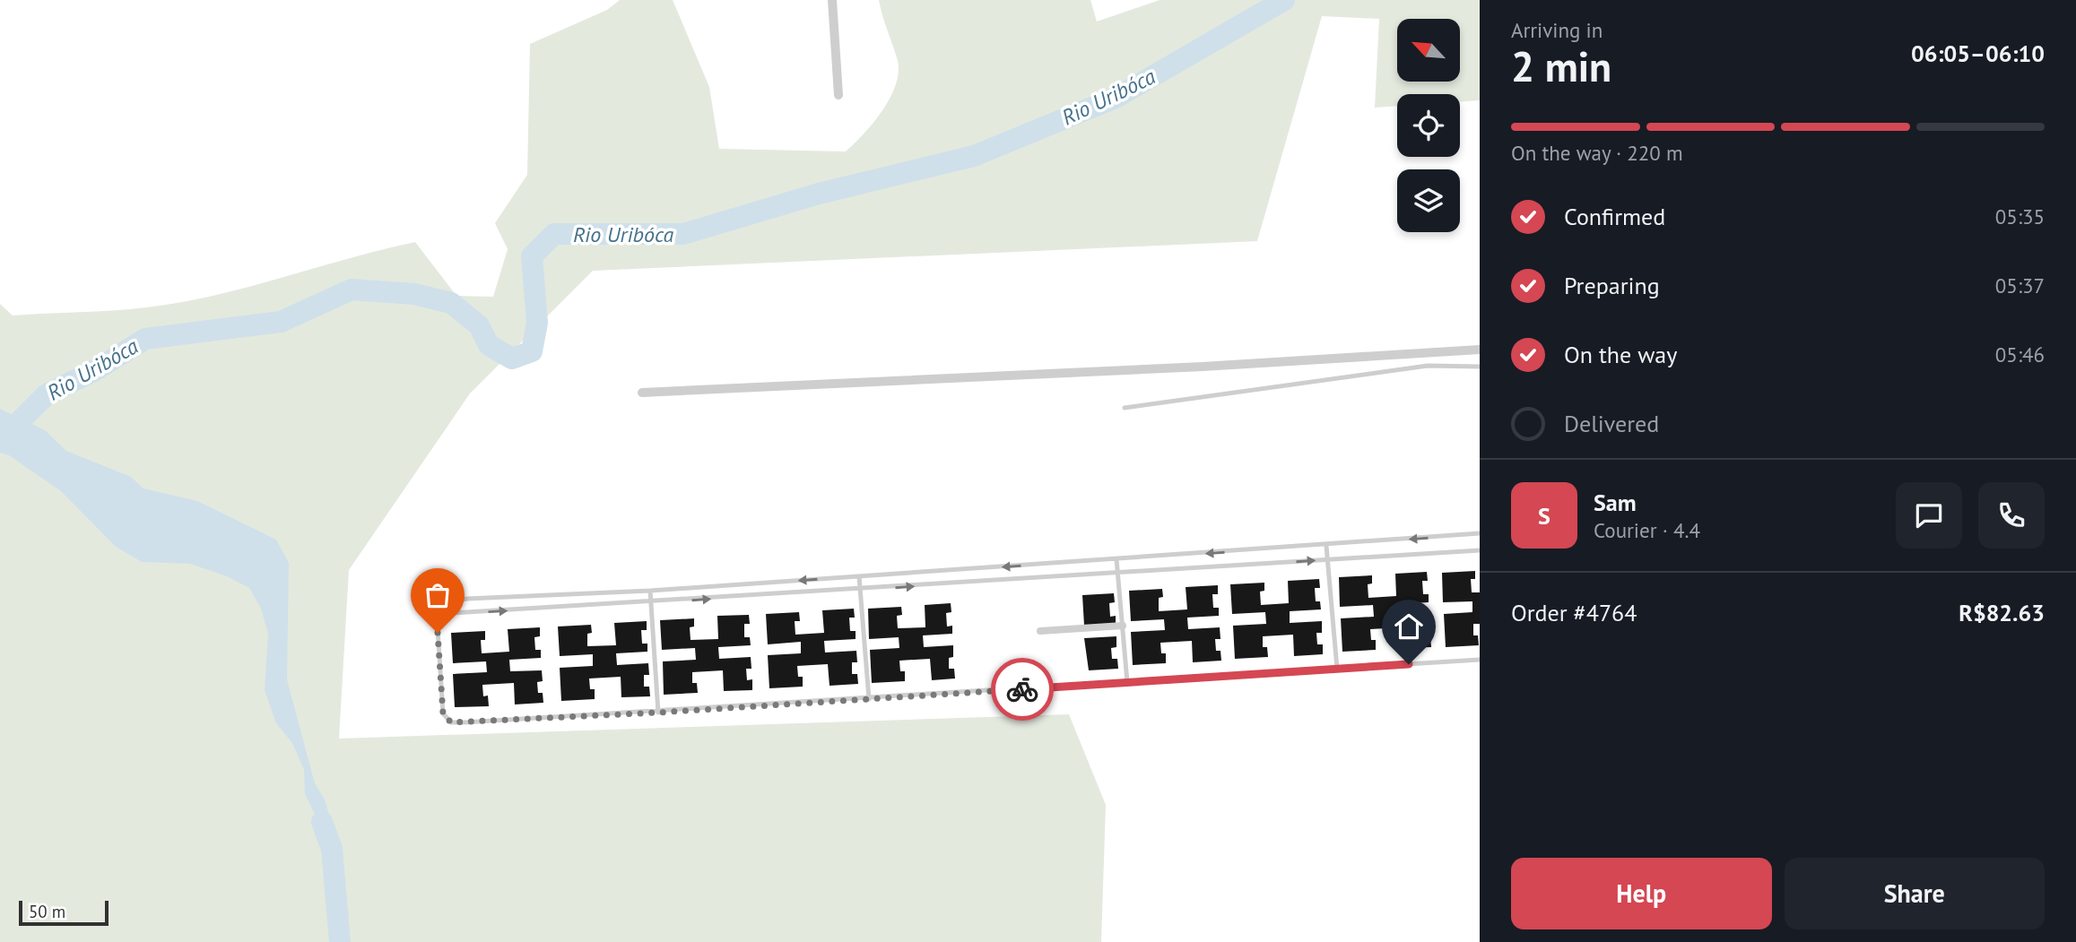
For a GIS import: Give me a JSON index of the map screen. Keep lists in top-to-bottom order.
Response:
{
  "water": ["Rio Uribóca"],
  "scale_bar": "50 m",
  "north": "top left",
  "page": {
    "heading": ["2 min", "Arriving in", "06:05–06:10"],
    "panel": [
      "Sam",
      "Courier · 4.4",
      "Order #4764",
      "R$82.63"
    ],
    "bar": "On the way · 220 m",
    "list": [
      ["Confirmed", "05:35"],
      ["Preparing", "05:37"],
      ["On the way", "05:46"],
      "Delivered"
    ],
    "round": "S",
    "buttons": ["Help", "Share"],
    "scale": "50 m"
  }
}
